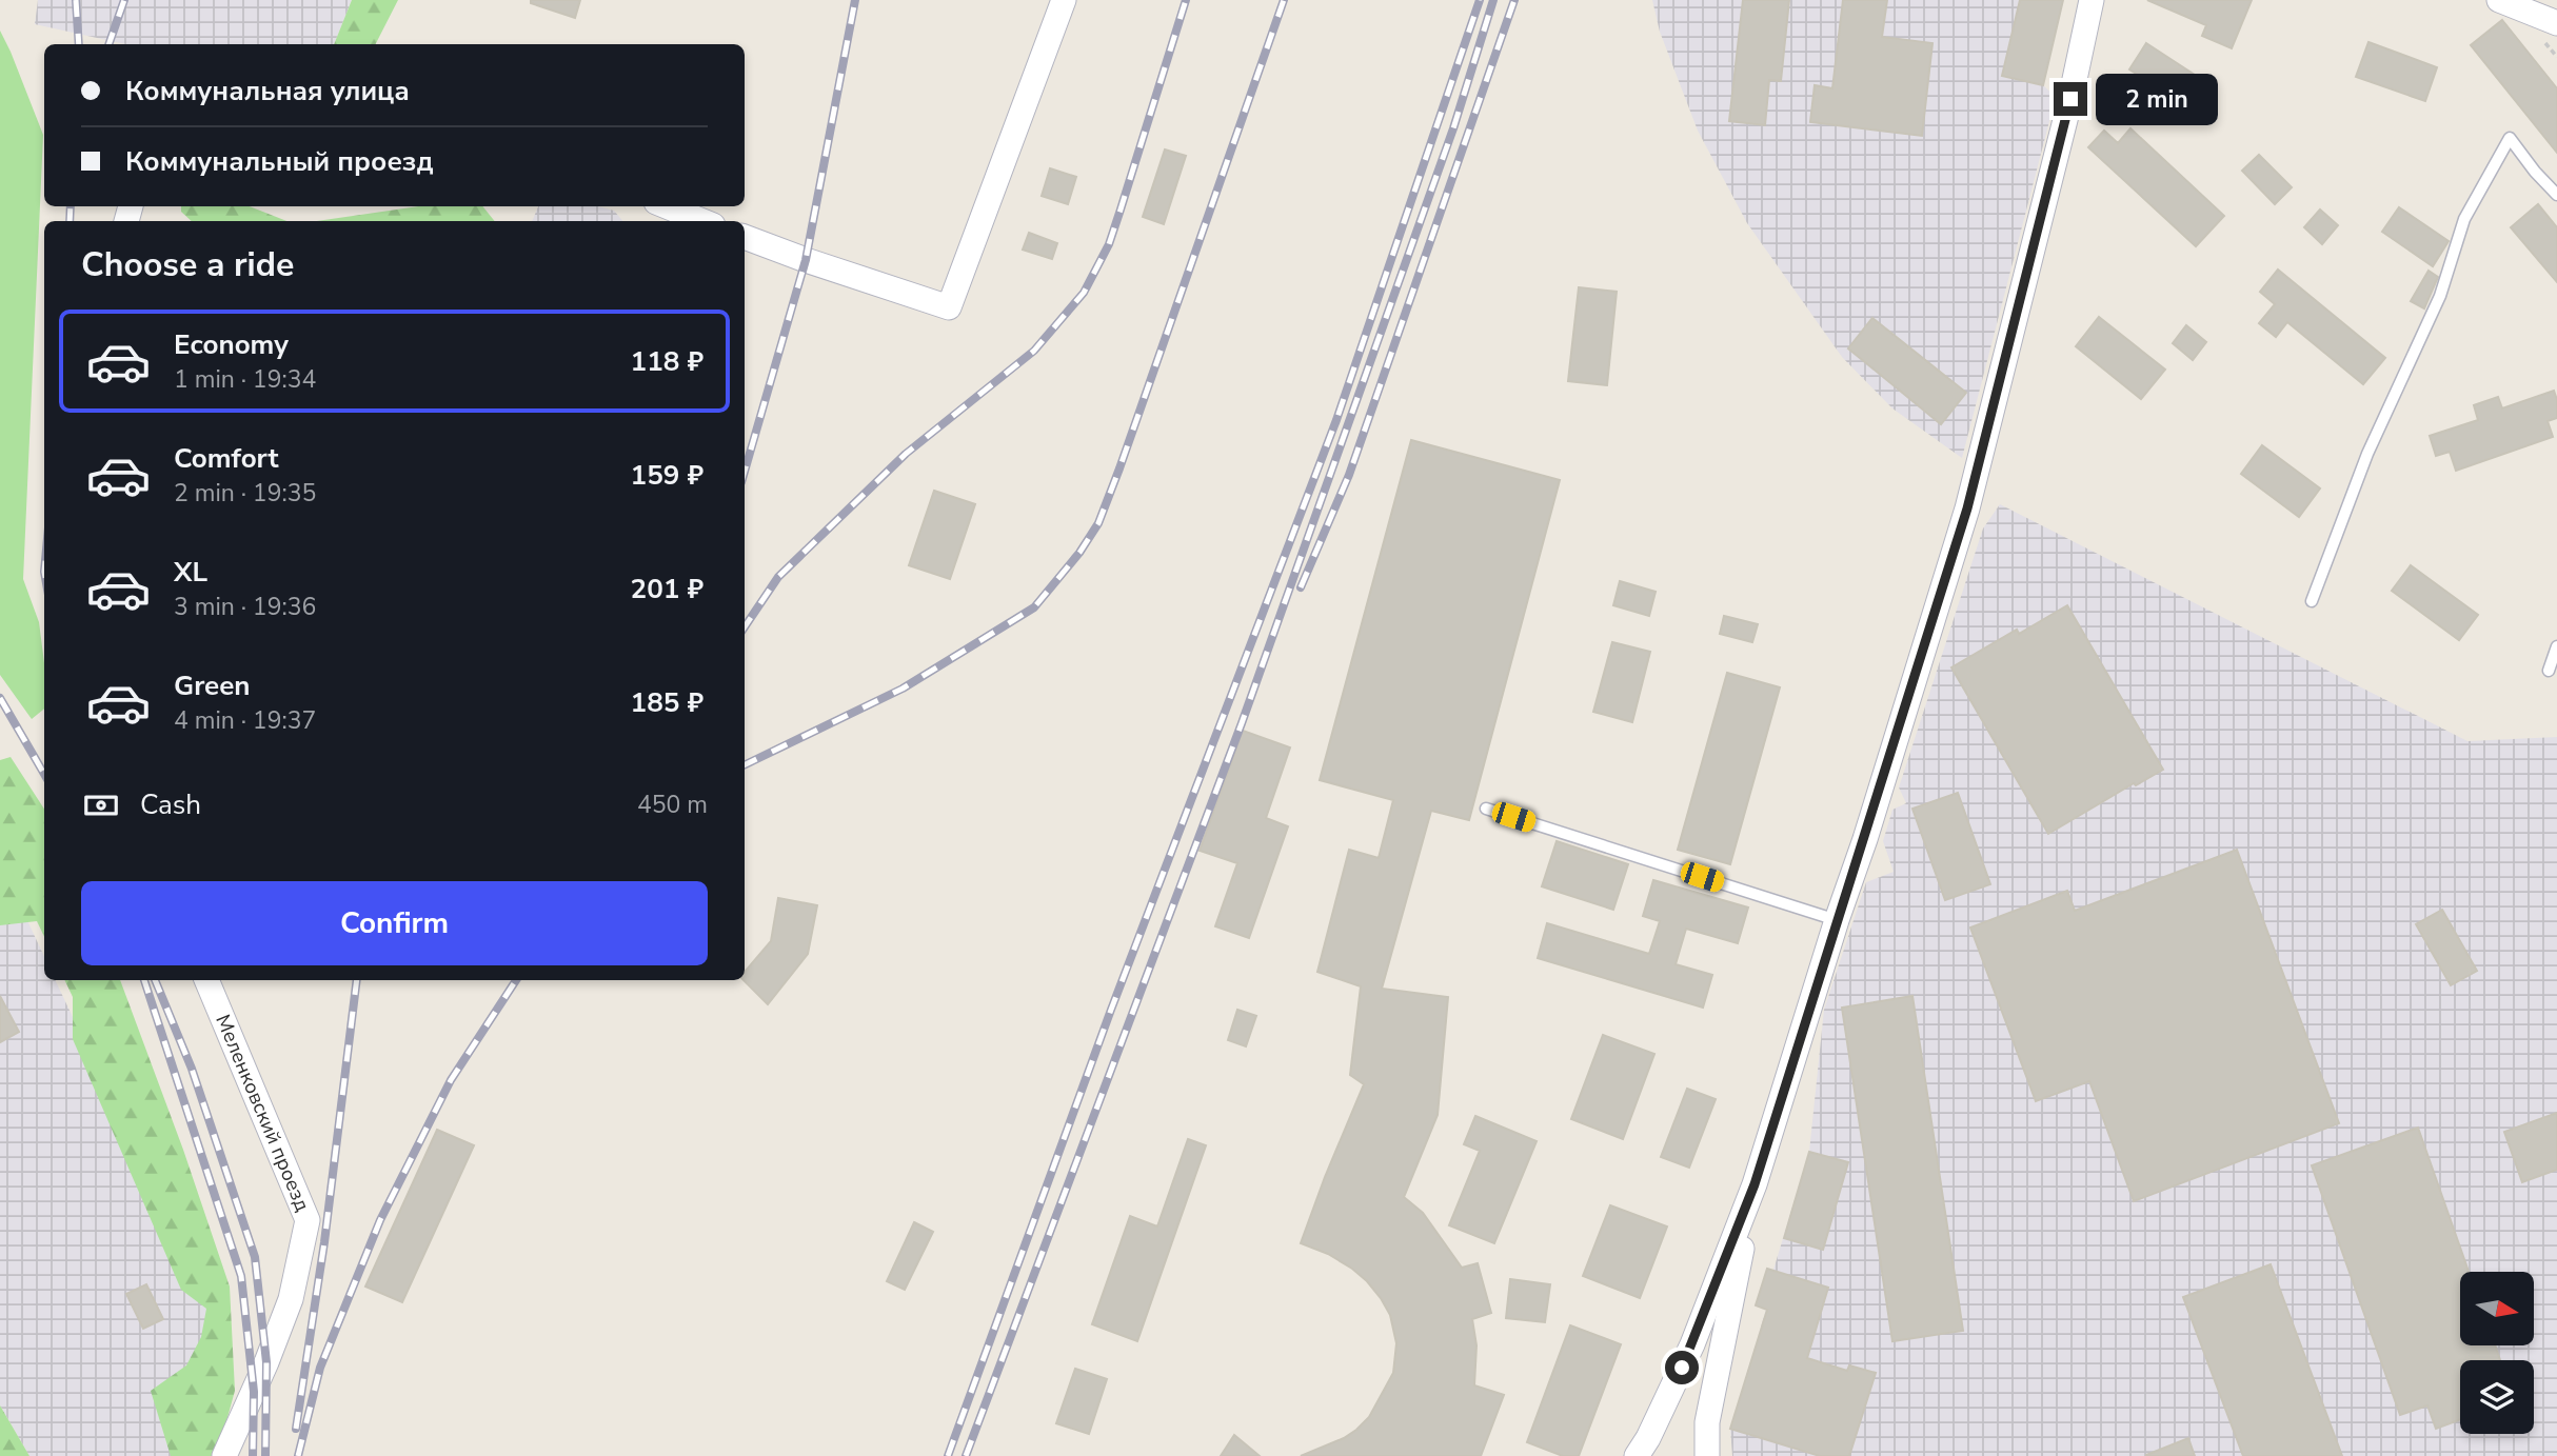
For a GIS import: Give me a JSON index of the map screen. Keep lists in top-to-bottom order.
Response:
{
  "streets": {
    "street": ["Меленковский проезд"]
  },
  "north": "right",
  "page": {
    "banner": ["Коммунальная улица", "Коммунальный проезд"],
    "bubble": "2 min",
    "heading": "Choose a ride",
    "list": [
      {
        "name": "Economy",
        "note": "1 min · 19:34",
        "value": "118 ₽"
      },
      {
        "name": "Comfort",
        "note": "2 min · 19:35",
        "value": "159 ₽"
      },
      {
        "name": "XL",
        "note": "3 min · 19:36",
        "value": "201 ₽"
      },
      {
        "name": "Green",
        "note": "4 min · 19:37",
        "value": "185 ₽"
      }
    ],
    "pay": ["Cash", "450 m"],
    "buttons": "Confirm"
  }
}
